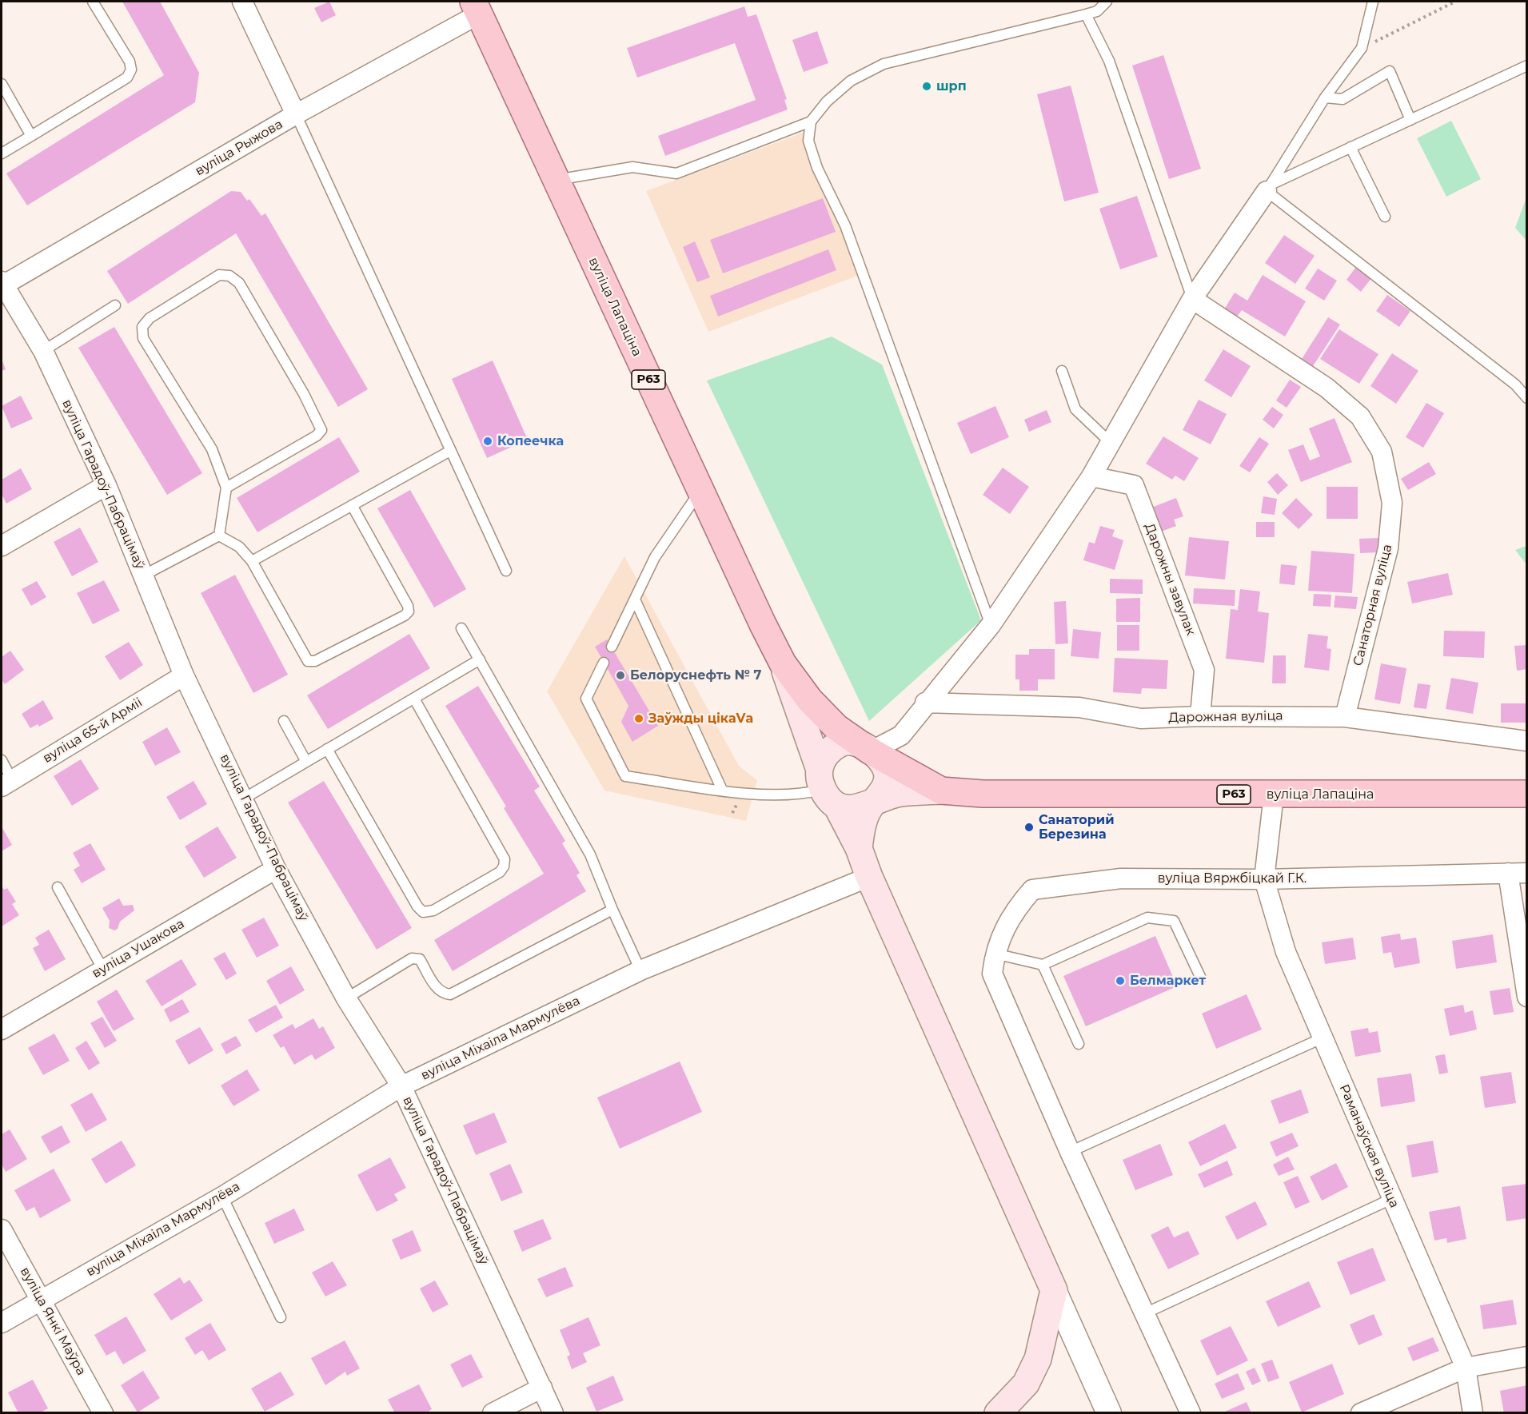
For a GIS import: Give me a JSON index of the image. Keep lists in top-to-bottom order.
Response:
{
  "streets": {
    "main road": ["вуліца Лапаціна", "Р63"],
    "street": [
      "вуліца Рыжова",
      "вуліца Гарадоў-Пабрацімаў",
      "Дарожны завулак",
      "Санаторная вуліца",
      "Дарожная вуліца",
      "вуліца 65-й Арміі",
      "вуліца Вяржбіцкай Г.К.",
      "вуліца Ушакова",
      "вуліца Міхаіла Мармулёва",
      "Раманаўская вуліца",
      "вуліца Янкі Маўра"
    ]
  },
  "crossings": [
    ["вуліца Рыжова", "вуліца Лапаціна"],
    ["вуліца Рыжова", "вуліца Гарадоў-Пабрацімаў"],
    ["вуліца Гарадоў-Пабрацімаў", "вуліца 65-й Арміі"],
    ["вуліца Гарадоў-Пабрацімаў", "вуліца Ушакова"],
    ["вуліца Гарадоў-Пабрацімаў", "вуліца Міхаіла Мармулёва"],
    ["Дарожны завулак", "Дарожная вуліца"],
    ["Санаторная вуліца", "Дарожная вуліца"],
    ["вуліца Вяржбіцкай Г.К.", "Раманаўская вуліца"],
    ["вуліца Міхаіла Мармулёва", "вуліца Янкі Маўра"]
  ],
  "places": [
    "шрп",
    "Копеечка",
    "Белоруснефть № 7",
    "Заўжды цікаVа",
    "Санаторий Березина",
    "Белмаркет"
  ]
}
